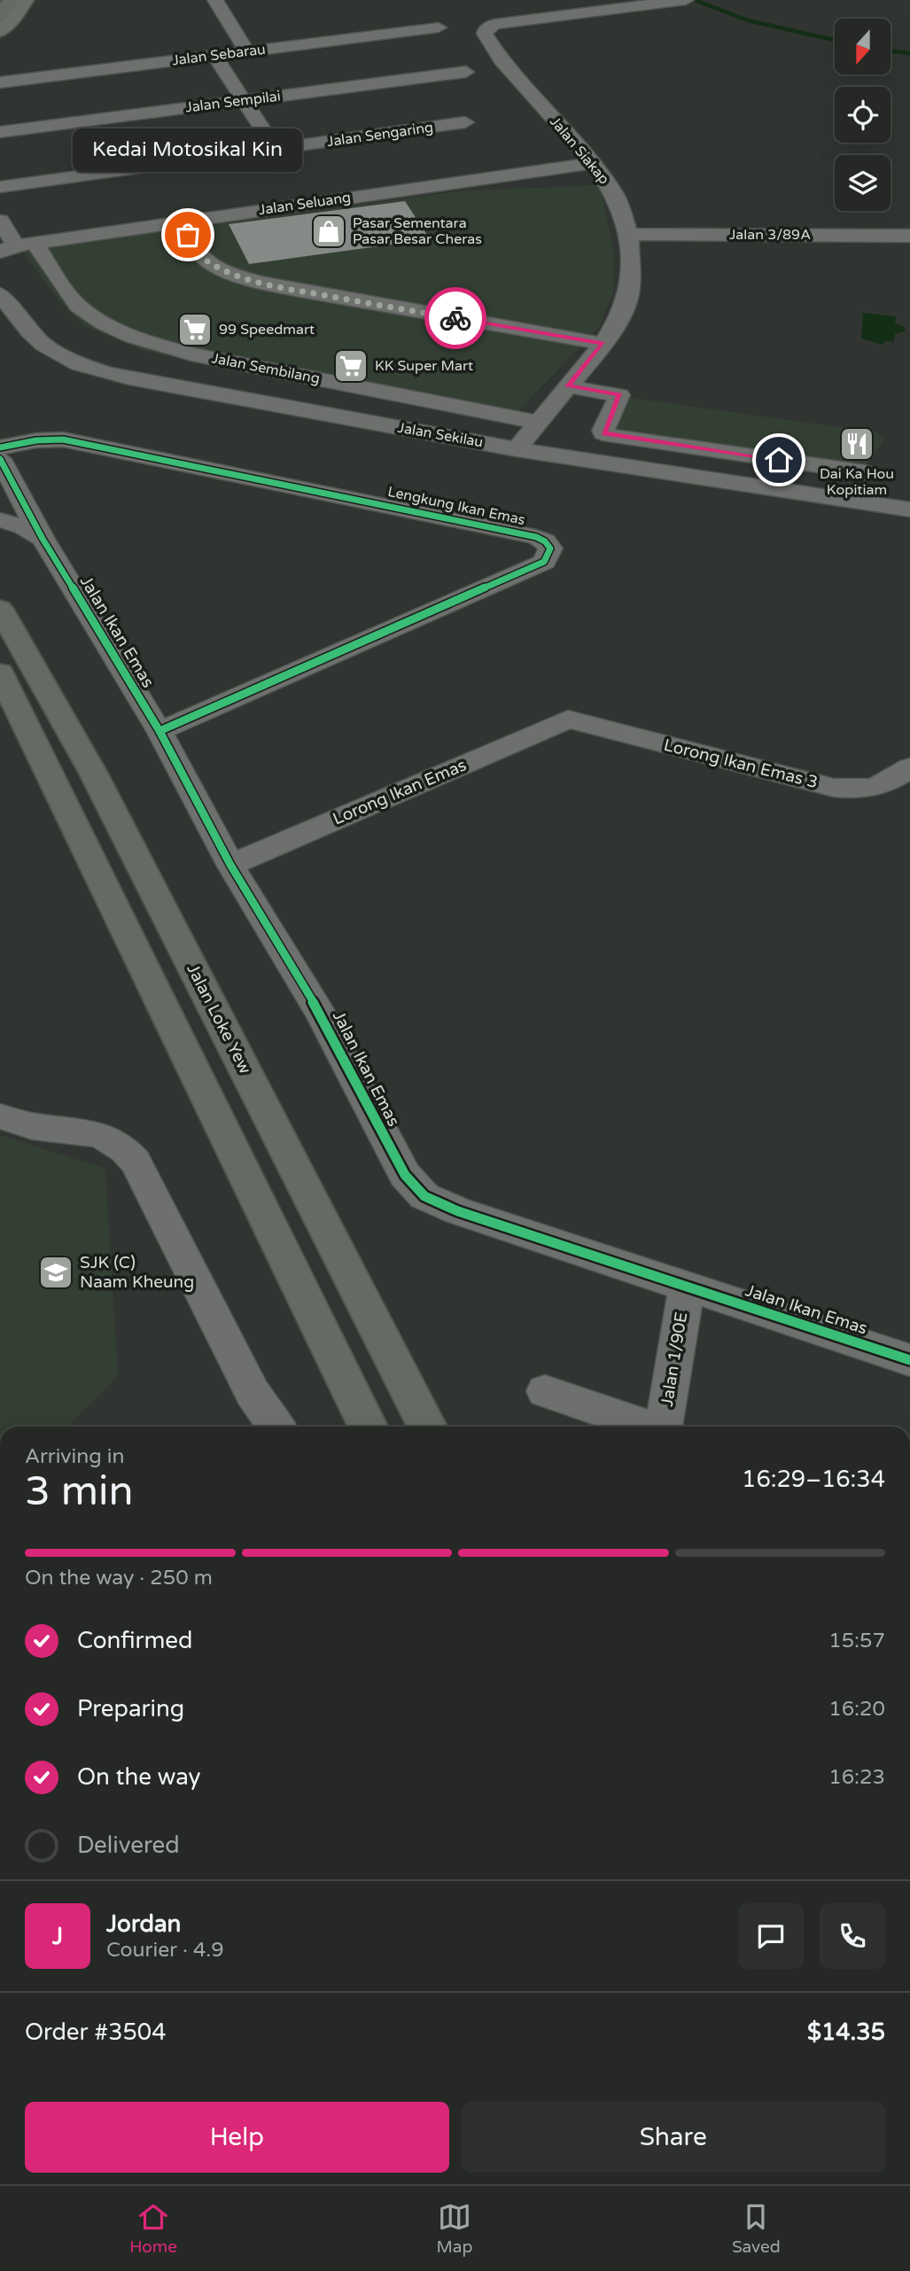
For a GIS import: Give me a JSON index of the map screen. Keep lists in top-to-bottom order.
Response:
{
  "streets": {
    "highway": ["Jalan Loke Yew"],
    "street": [
      "Jalan Sebarau",
      "Jalan Sempilai",
      "Jalan Sengaring",
      "Jalan Siakap",
      "Jalan Seluang",
      "Jalan 3/89A",
      "Jalan Sembilang",
      "Jalan Sekilau",
      "Lengkung Ikan Emas",
      "Jalan Ikan Emas",
      "Lorong Ikan Emas 3",
      "Lorong Ikan Emas",
      "Jalan 1/90E"
    ]
  },
  "crossings": [
    ["Jalan Siakap", "Jalan Seluang"],
    ["Jalan Siakap", "Jalan 3/89A"],
    ["Jalan Siakap", "Jalan Sembilang"],
    ["Jalan Siakap", "Jalan Sekilau"],
    ["Jalan Seluang", "Jalan Sembilang"],
    ["Lengkung Ikan Emas", "Jalan Ikan Emas"],
    ["Jalan Ikan Emas", "Lorong Ikan Emas"],
    ["Jalan Ikan Emas", "Jalan 1/90E"],
    ["Lorong Ikan Emas 3", "Lorong Ikan Emas"]
  ],
  "places": {
    "shop": ["Pasar Sementara Pasar Besar Cheras"],
    "other": ["Kedai Motosikal Kin"],
    "supermarket": ["99 Speedmart", "KK Super Mart"],
    "restaurant": ["Dai Ka Hou Kopitiam"],
    "school or university": ["SJK (C) Naam Kheung"]
  },
  "north": "bottom",
  "page": {
    "bubble": "Kedai Motosikal Kin",
    "heading": ["3 min", "Arriving in", "16:29–16:34"],
    "panel": [
      "Jordan",
      "Courier · 4.9",
      "Order #3504",
      "$14.35"
    ],
    "bar": "On the way · 250 m",
    "list": [
      ["Confirmed", "15:57"],
      ["Preparing", "16:20"],
      ["On the way", "16:23"],
      "Delivered"
    ],
    "round": "J",
    "buttons": ["Help", "Share"],
    "tabs": ["Home", "Map", "Saved"]
  }
}
